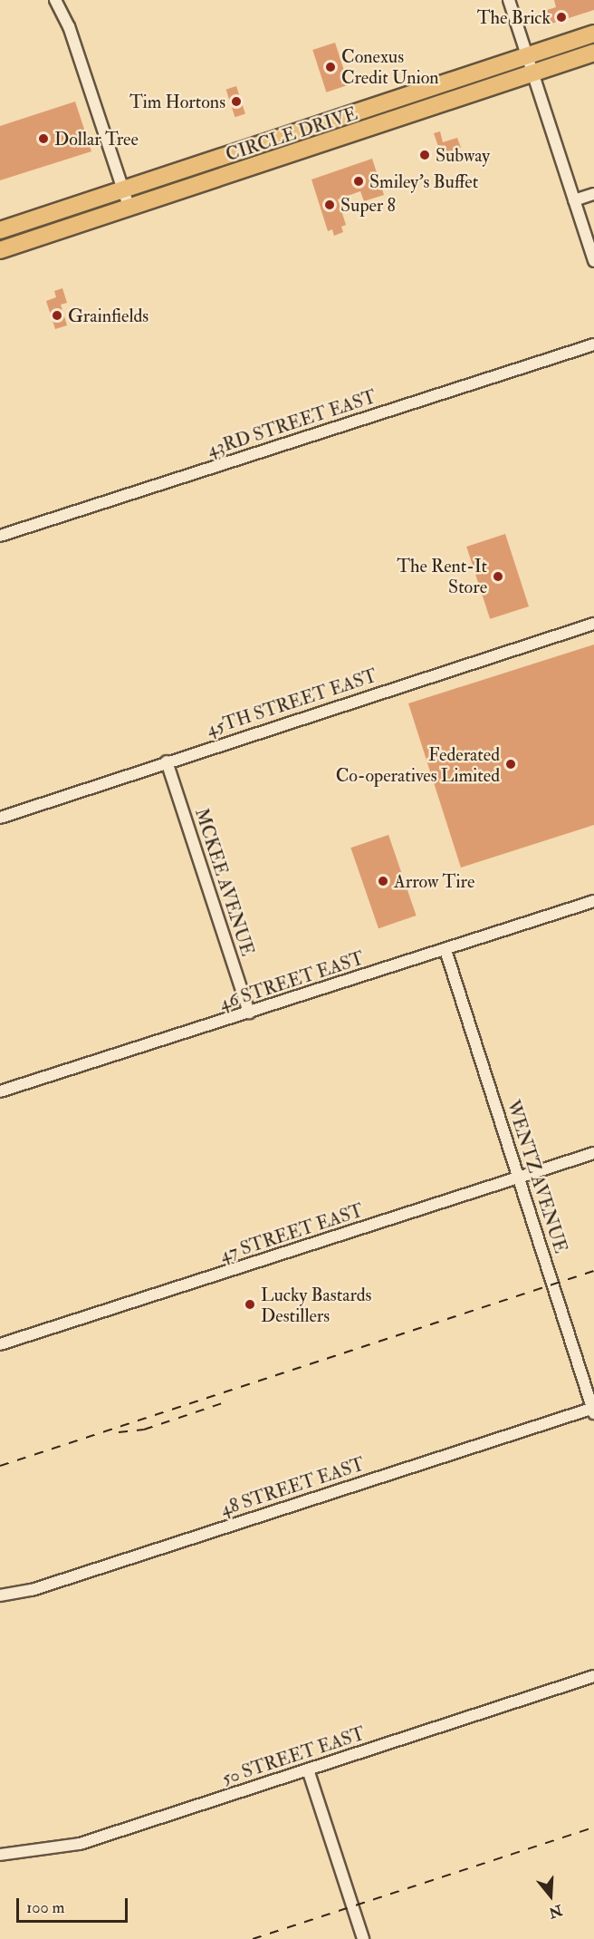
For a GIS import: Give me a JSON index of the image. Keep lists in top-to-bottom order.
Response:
{
  "streets": {
    "highway": ["CIRCLE DRIVE"],
    "street": [
      "43RD STREET EAST",
      "45TH STREET EAST",
      "MCKEE AVENUE",
      "46 STREET EAST",
      "WENTZ AVENUE",
      "47 STREET EAST",
      "48 STREET EAST",
      "50 STREET EAST"
    ]
  },
  "crossings": [
    ["45TH STREET EAST", "MCKEE AVENUE"],
    ["MCKEE AVENUE", "46 STREET EAST"],
    ["46 STREET EAST", "WENTZ AVENUE"],
    ["WENTZ AVENUE", "47 STREET EAST"],
    ["WENTZ AVENUE", "48 STREET EAST"]
  ],
  "places": [
    "The Brick",
    "Conexus Credit Union",
    "Tim Hortons",
    "Dollar Tree",
    "Subway",
    "Smiley's Buffet",
    "Super 8",
    "Grainfields",
    "The Rent-It Store",
    "Federated Co-operatives Limited",
    "Arrow Tire",
    "Lucky Bastards Destillers"
  ],
  "scale_bar": "100 m",
  "north": "bottom"
}
